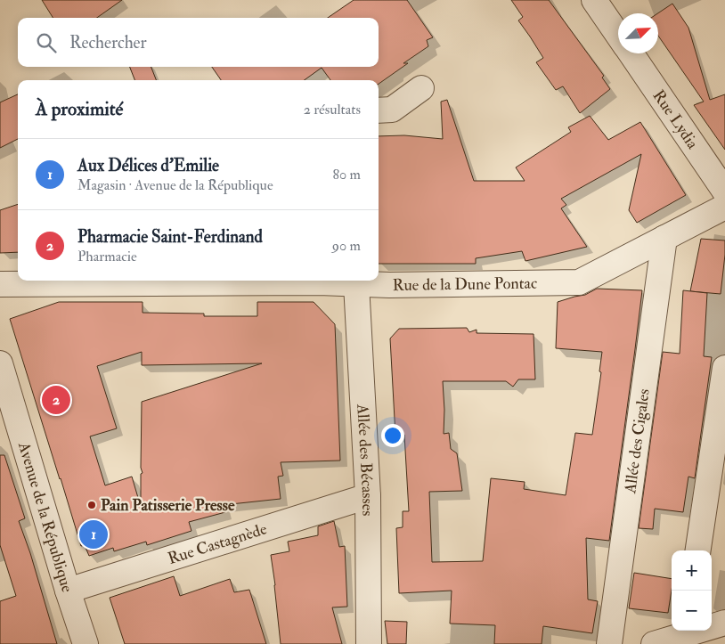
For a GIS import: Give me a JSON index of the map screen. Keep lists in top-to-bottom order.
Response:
{
  "streets": {
    "street": [
      "Rue Lydia",
      "Rue de la Dune Pontac",
      "Allée des Cigales",
      "Allée des Bécasses",
      "Avenue de la République",
      "Rue Castagnède"
    ]
  },
  "crossings": [
    ["Rue de la Dune Pontac", "Allée des Cigales"],
    ["Rue de la Dune Pontac", "Allée des Bécasses"],
    ["Allée des Bécasses", "Rue Castagnède"],
    ["Avenue de la République", "Rue Castagnède"]
  ],
  "places": ["Pain Patisserie Presse"],
  "north": "top right",
  "page": {
    "search": "Rechercher",
    "heading": ["À proximité", "2 résultats"],
    "list": [
      {
        "mark": "1",
        "name": "Aux Délices d'Emilie",
        "note": "Magasin · Avenue de la République",
        "value": "80 m"
      },
      {
        "mark": "2",
        "name": "Pharmacie Saint-Ferdinand",
        "note": "Pharmacie",
        "value": "90 m"
      }
    ],
    "pins": ["2", "1"],
    "map_buttons": ["+", "−"]
  }
}
